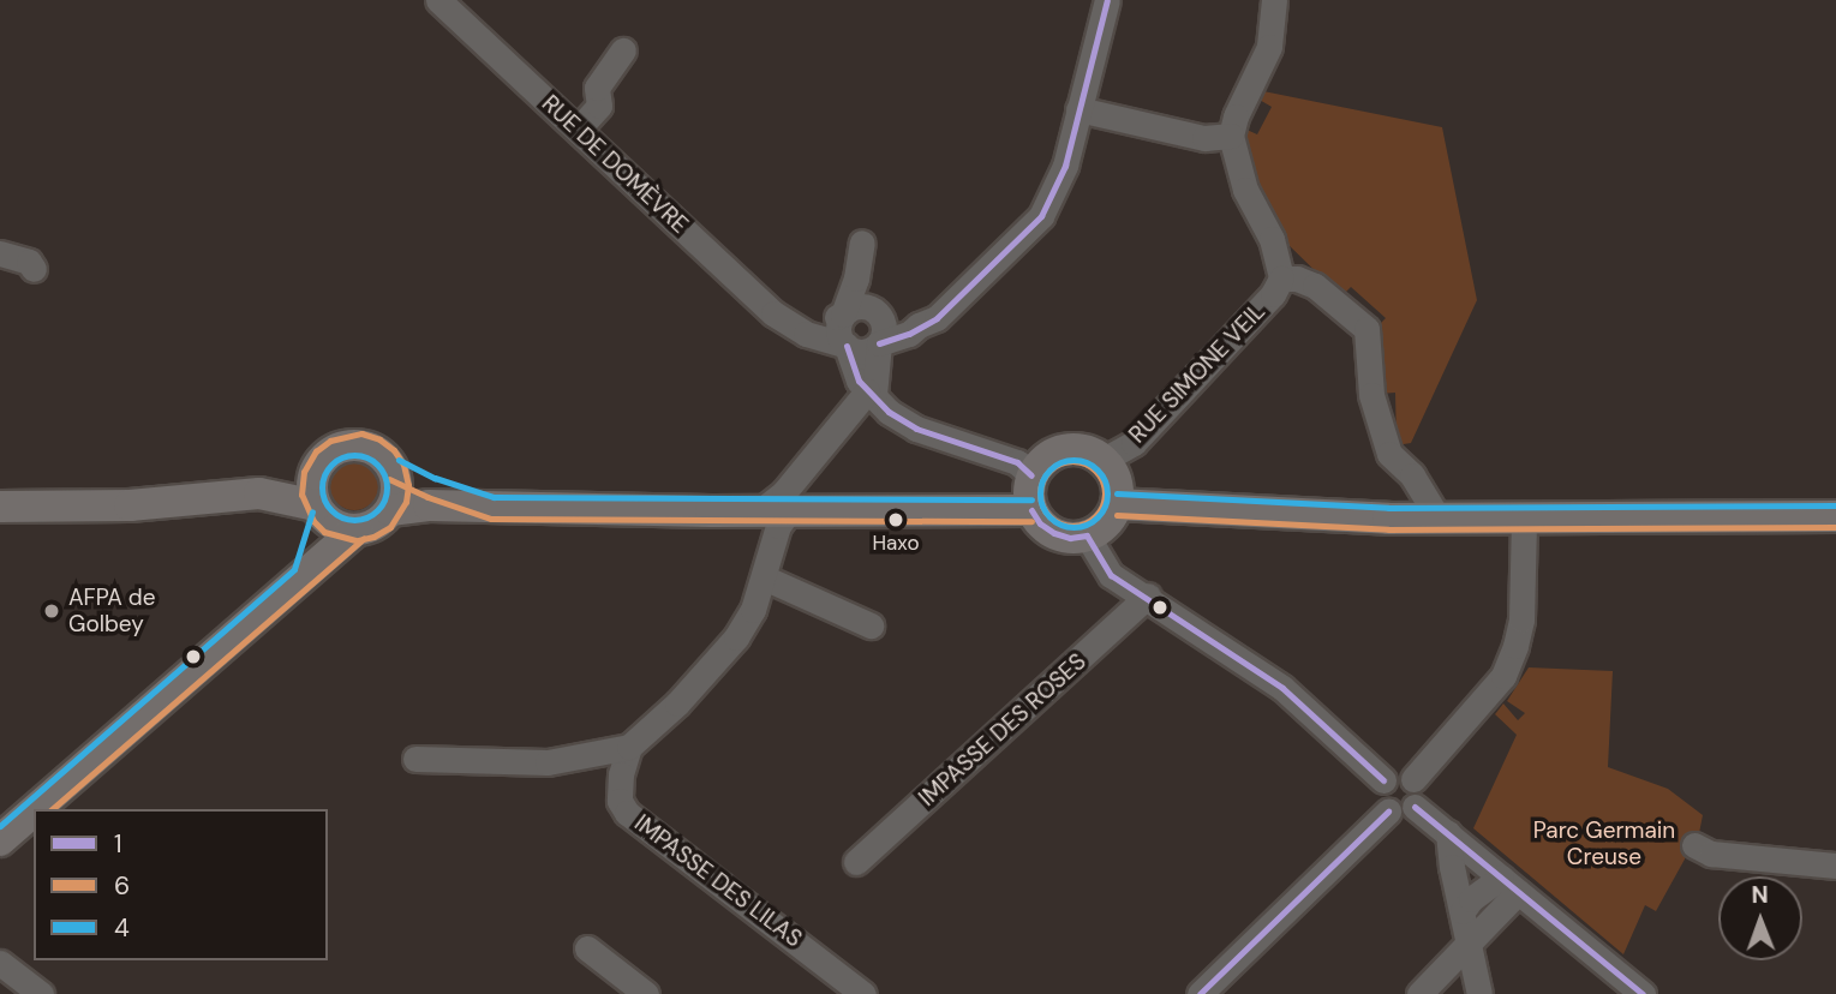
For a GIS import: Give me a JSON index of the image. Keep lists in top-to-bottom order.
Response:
{
  "streets": {
    "street": [
      "RUE DE DOMÈVRE",
      "RUE SIMONE VEIL",
      "IMPASSE DES ROSES",
      "IMPASSE DES LILAS"
    ]
  },
  "parks": ["Parc Germain Creuse"],
  "places": ["Haxo", "AFPA de Golbey"],
  "lines": ["transit line 1", "transit line 6", "transit line 4"],
  "legend": ["1", "6", "4"],
  "north": "top"
}
